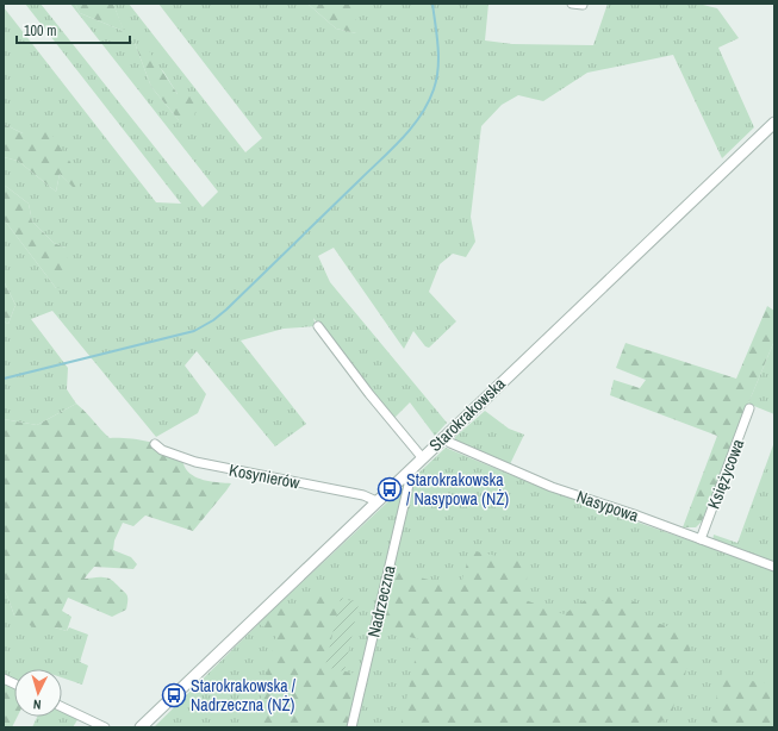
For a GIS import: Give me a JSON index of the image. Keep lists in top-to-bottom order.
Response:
{
  "streets": {
    "street": [
      "Starokrakowska",
      "Księżycowa",
      "Kosynierów",
      "Nasypowa",
      "Nadrzeczna"
    ]
  },
  "crossings": [
    ["Starokrakowska", "Kosynierów"],
    ["Starokrakowska", "Nasypowa"],
    ["Starokrakowska", "Nadrzeczna"],
    ["Księżycowa", "Nasypowa"]
  ],
  "places": {
    "bus stop": ["Starokrakowska / Nasypowa (NŻ)", "Starokrakowska / Nadrzeczna (NŻ)"]
  },
  "scale_bar": "100 m",
  "north": "bottom"
}
